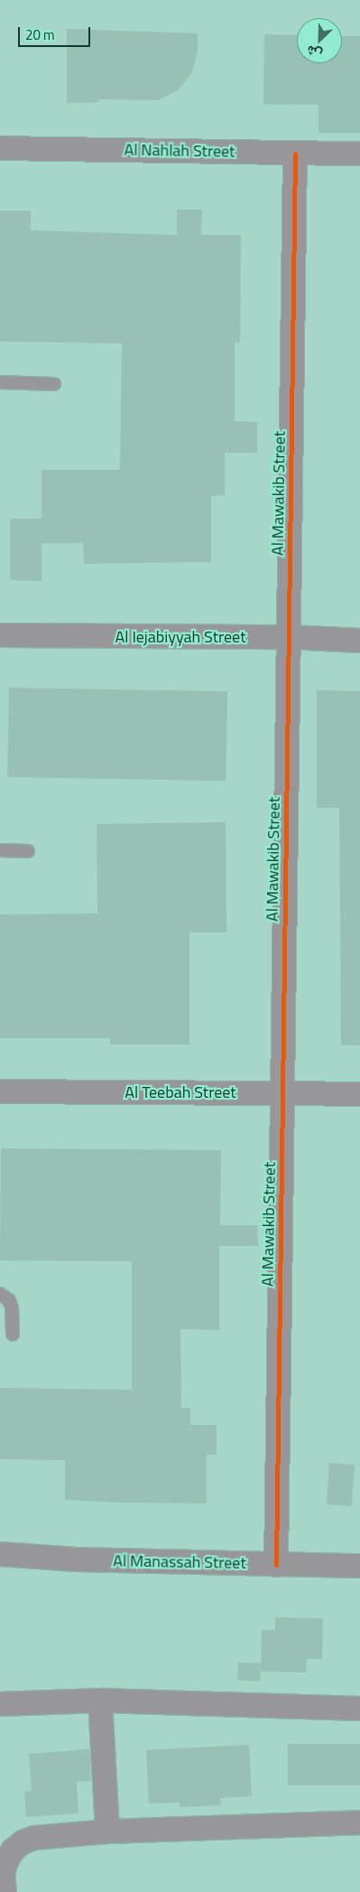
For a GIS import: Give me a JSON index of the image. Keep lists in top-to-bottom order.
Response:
{
  "streets": {
    "street": [
      "Al Nahlah Street",
      "Al Mawakib Street",
      "Al Iejabiyyah Street",
      "Al Teebah Street",
      "Al Manassah Street"
    ]
  },
  "crossings": [
    ["Al Nahlah Street", "Al Mawakib Street"],
    ["Al Mawakib Street", "Al Iejabiyyah Street"],
    ["Al Mawakib Street", "Al Teebah Street"],
    ["Al Mawakib Street", "Al Manassah Street"]
  ],
  "scale_bar": "20 m",
  "north": "bottom left"
}
